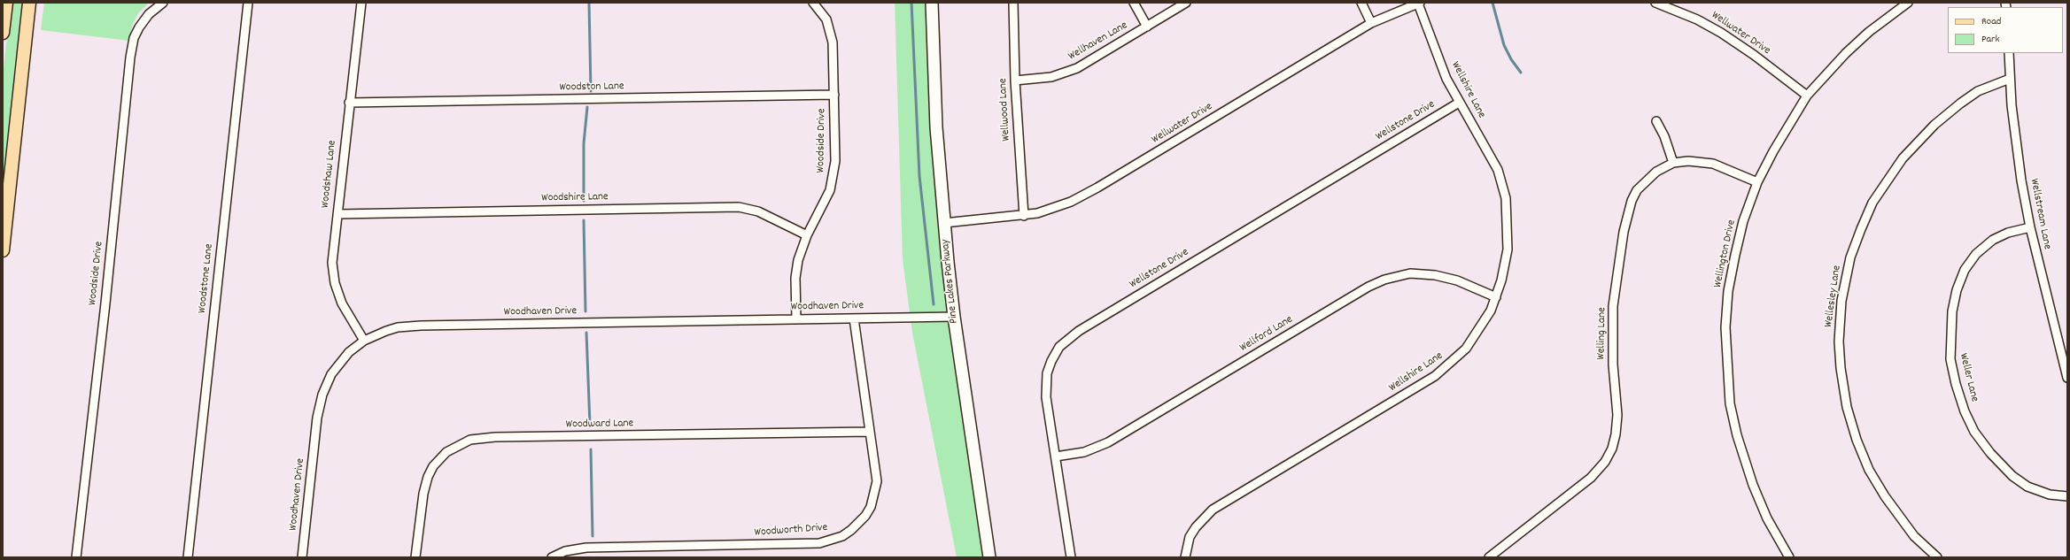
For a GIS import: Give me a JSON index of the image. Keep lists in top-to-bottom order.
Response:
{
  "streets": {
    "street": [
      "Wellwater Drive",
      "Wellhaven Lane",
      "Woodston Lane",
      "Wellshire Lane",
      "Wellwood Lane",
      "Wellstone Drive",
      "Woodside Drive",
      "Woodshaw Lane",
      "Woodshire Lane",
      "Wellstream Lane",
      "Wellington Drive",
      "Woodstone Lane",
      "Pine Lakes Parkway",
      "Wellesley Lane",
      "Woodhaven Drive",
      "Welling Lane",
      "Wellford Lane",
      "Weller Lane",
      "Woodward Lane",
      "Woodworth Drive"
    ]
  },
  "crossings": [
    ["Wellwater Drive", "Wellshire Lane"],
    ["Wellwater Drive", "Wellwood Lane"],
    ["Wellwater Drive", "Wellington Drive"],
    ["Wellwater Drive", "Pine Lakes Parkway"],
    ["Wellhaven Lane", "Wellwood Lane"],
    ["Woodston Lane", "Woodside Drive"],
    ["Woodston Lane", "Woodshaw Lane"],
    ["Wellshire Lane", "Wellstone Drive"],
    ["Wellshire Lane", "Wellford Lane"],
    ["Wellstone Drive", "Wellford Lane"],
    ["Woodside Drive", "Woodshire Lane"],
    ["Woodside Drive", "Woodhaven Drive"],
    ["Woodshaw Lane", "Woodshire Lane"],
    ["Woodshaw Lane", "Woodhaven Drive"],
    ["Wellstream Lane", "Wellesley Lane"],
    ["Wellstream Lane", "Weller Lane"],
    ["Wellington Drive", "Welling Lane"],
    ["Pine Lakes Parkway", "Woodhaven Drive"],
    ["Woodhaven Drive", "Woodworth Drive"],
    ["Woodward Lane", "Woodworth Drive"]
  ],
  "legend": ["Road", "Park"]
}
